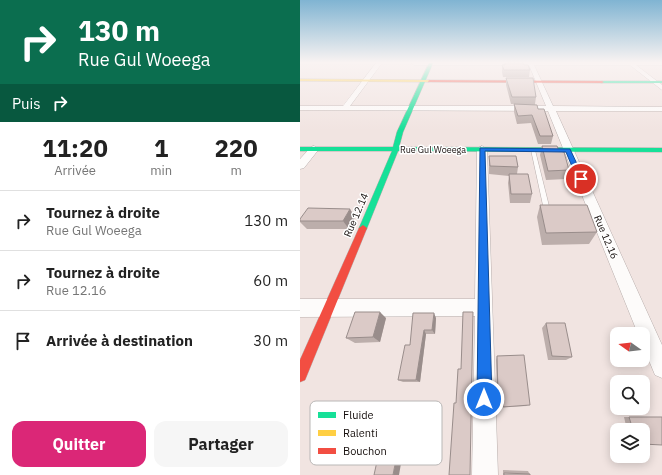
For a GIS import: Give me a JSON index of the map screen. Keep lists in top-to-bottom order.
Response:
{
  "streets": {
    "street": ["Rue Gul Woeega", "Rue 12.14", "Rue 12.16"]
  },
  "crossings": [
    ["Rue Gul Woeega", "Rue 12.14"],
    ["Rue Gul Woeega", "Rue 12.16"]
  ],
  "legend": ["Fluide", "Ralenti", "Bouchon"],
  "north": "left",
  "page": {
    "turn": ["130 m", "Rue Gul Woeega"],
    "then": "Puis",
    "eta": [
      "11:20",
      "Arrivée",
      "1",
      "min",
      "220",
      "m"
    ],
    "list": [
      {
        "name": "Tournez à droite",
        "note": "Rue Gul Woeega",
        "value": "130 m"
      },
      {
        "name": "Tournez à droite",
        "note": "Rue 12.16",
        "value": "60 m"
      },
      {
        "name": "Arrivée à destination",
        "value": "30 m"
      }
    ],
    "buttons": ["Quitter", "Partager"]
  }
}
